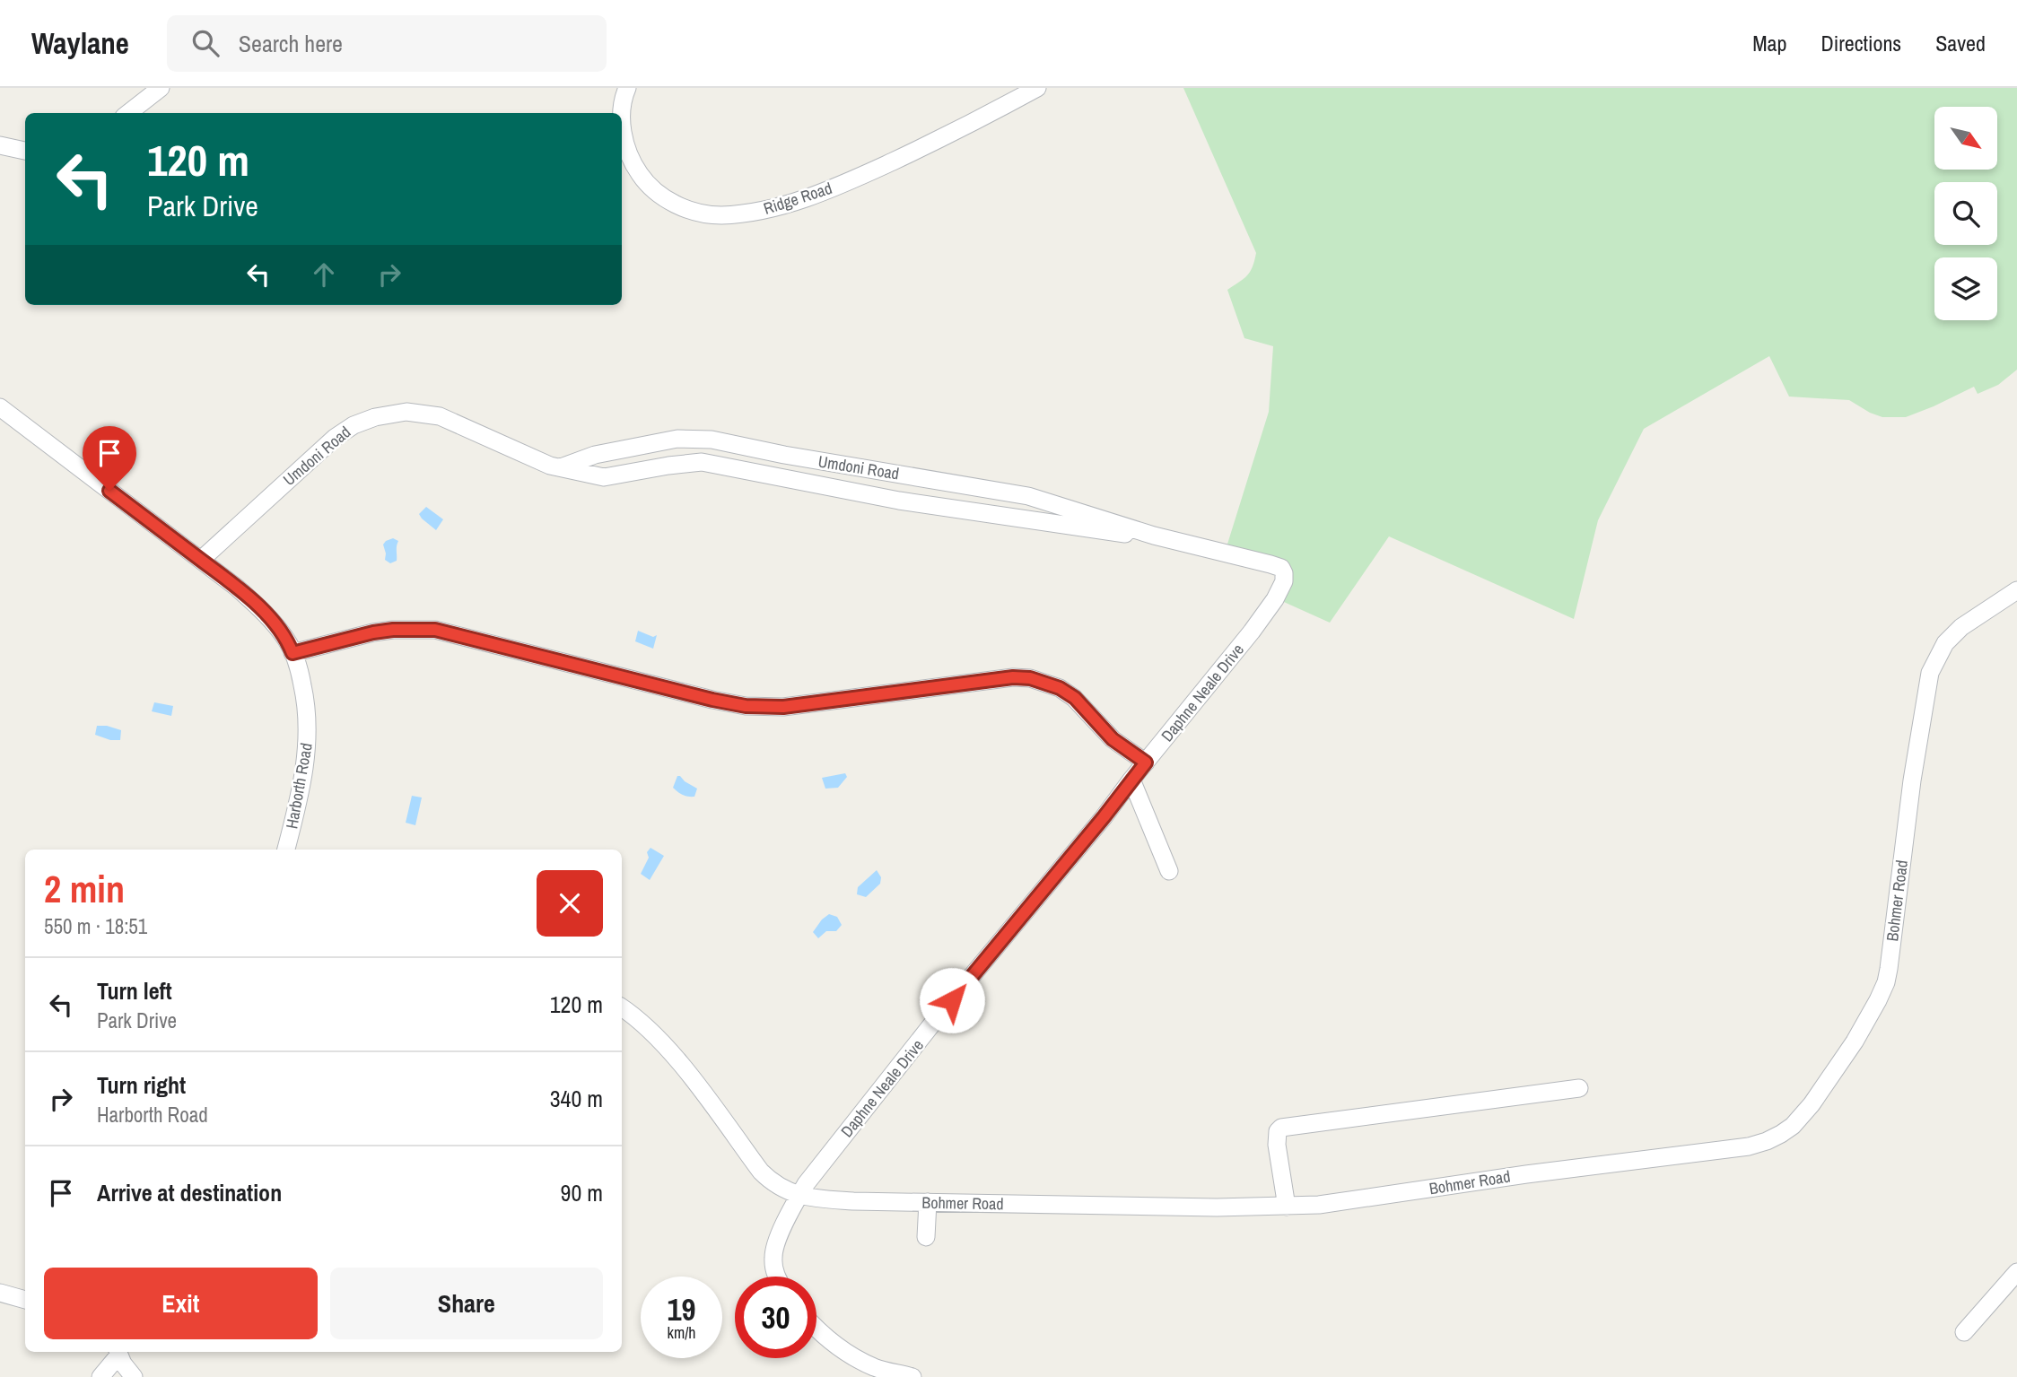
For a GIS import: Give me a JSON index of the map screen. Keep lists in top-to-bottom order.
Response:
{
  "streets": {
    "street": [
      "Ridge Road",
      "Umdoni Road",
      "Daphne Neale Drive",
      "Harborth Road",
      "Bohmer Road"
    ]
  },
  "crossings": [
    ["Umdoni Road", "Daphne Neale Drive"],
    ["Umdoni Road", "Harborth Road"],
    ["Daphne Neale Drive", "Bohmer Road"]
  ],
  "north": "bottom right",
  "page": {
    "header": "Waylane",
    "search": "Search here",
    "nav": ["Map", "Directions", "Saved"],
    "turn": ["120 m", "Park Drive"],
    "heading": ["2 min", "550 m · 18:51"],
    "list": [
      {
        "name": "Turn left",
        "note": "Park Drive",
        "value": "120 m"
      },
      {
        "name": "Turn right",
        "note": "Harborth Road",
        "value": "340 m"
      },
      {
        "name": "Arrive at destination",
        "value": "90 m"
      }
    ],
    "buttons": ["Exit", "Share"],
    "speed": "19 km/h",
    "limit": "30"
  }
}
